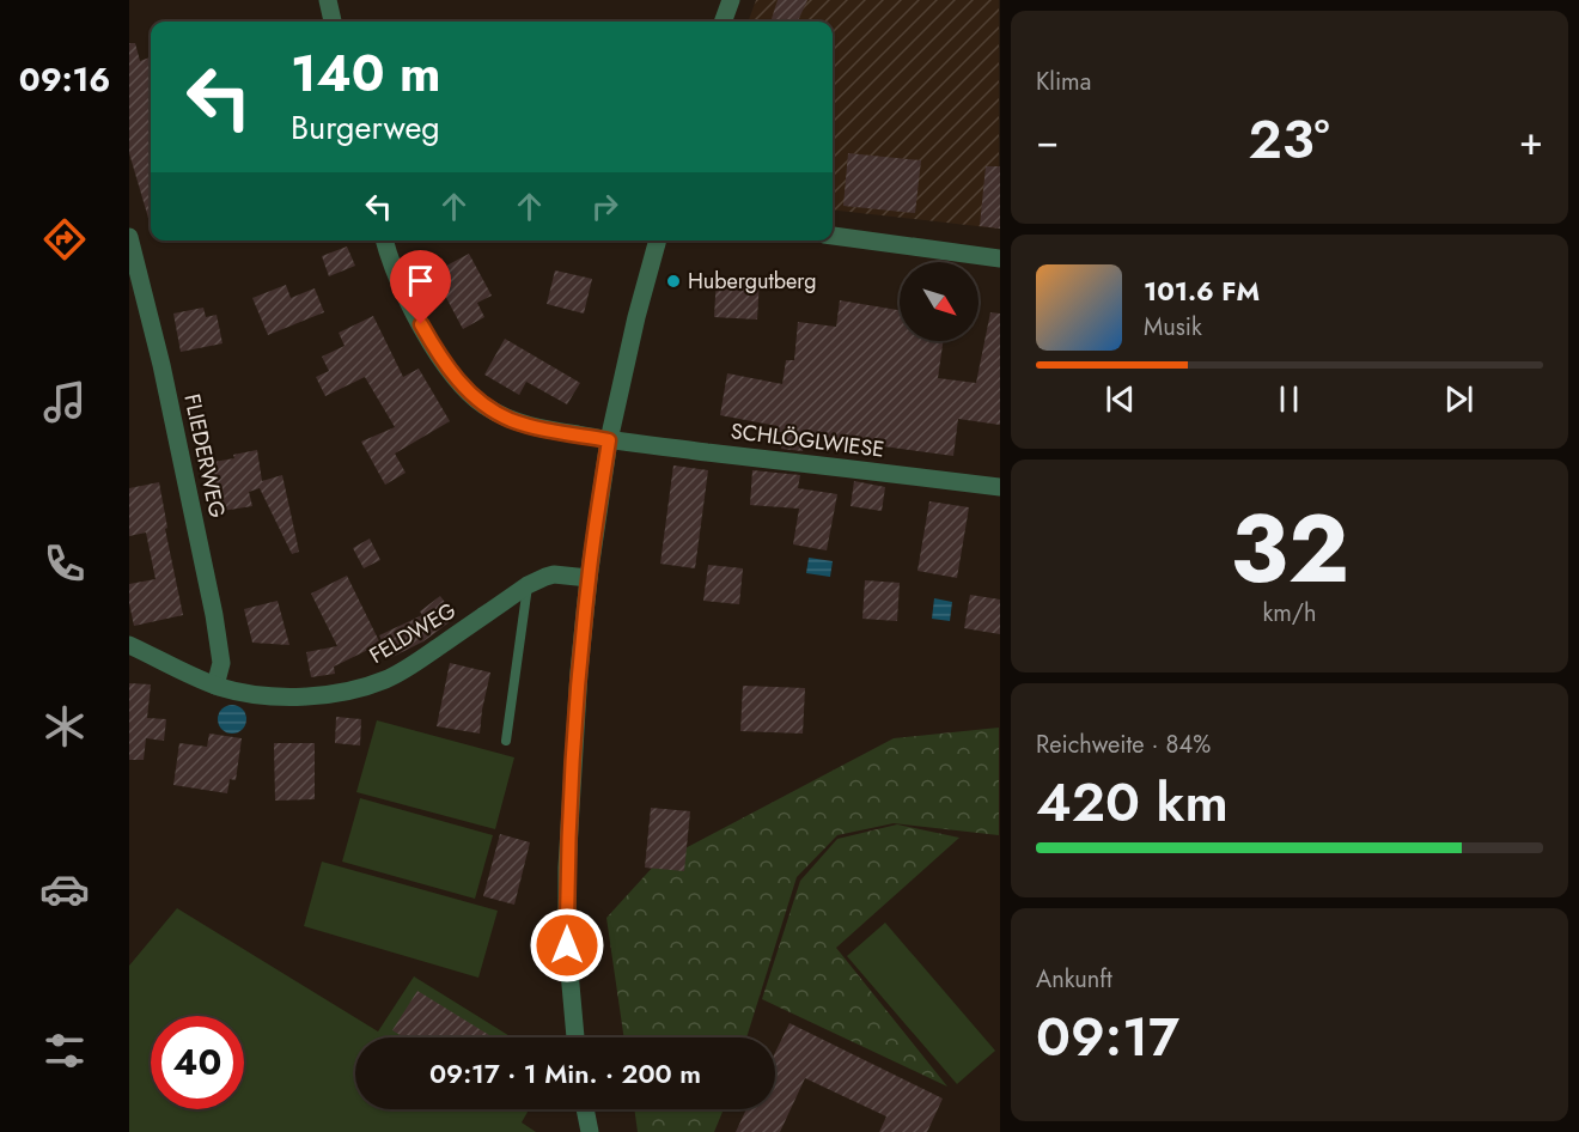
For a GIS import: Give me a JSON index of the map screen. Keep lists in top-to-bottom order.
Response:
{
  "streets": {
    "street": ["SCHLÖGLWIESE", "FLIEDERWEG", "FELDWEG"]
  },
  "crossings": [
    ["FLIEDERWEG", "FELDWEG"]
  ],
  "places": ["Hubergutberg"],
  "north": "bottom right",
  "page": {
    "tabs": "09:16",
    "tile": [
      "Klima",
      ["32", "km/h"],
      ["Reichweite · 84%", "420 km"],
      ["Ankunft", "09:17"]
    ],
    "turn": ["140 m", "Burgerweg"],
    "heat": ["−", "23°", "+"],
    "song": ["101.6 FM", "Musik"],
    "limit": "40",
    "trip": "09:17 · 1 Min. · 200 m"
  }
}
